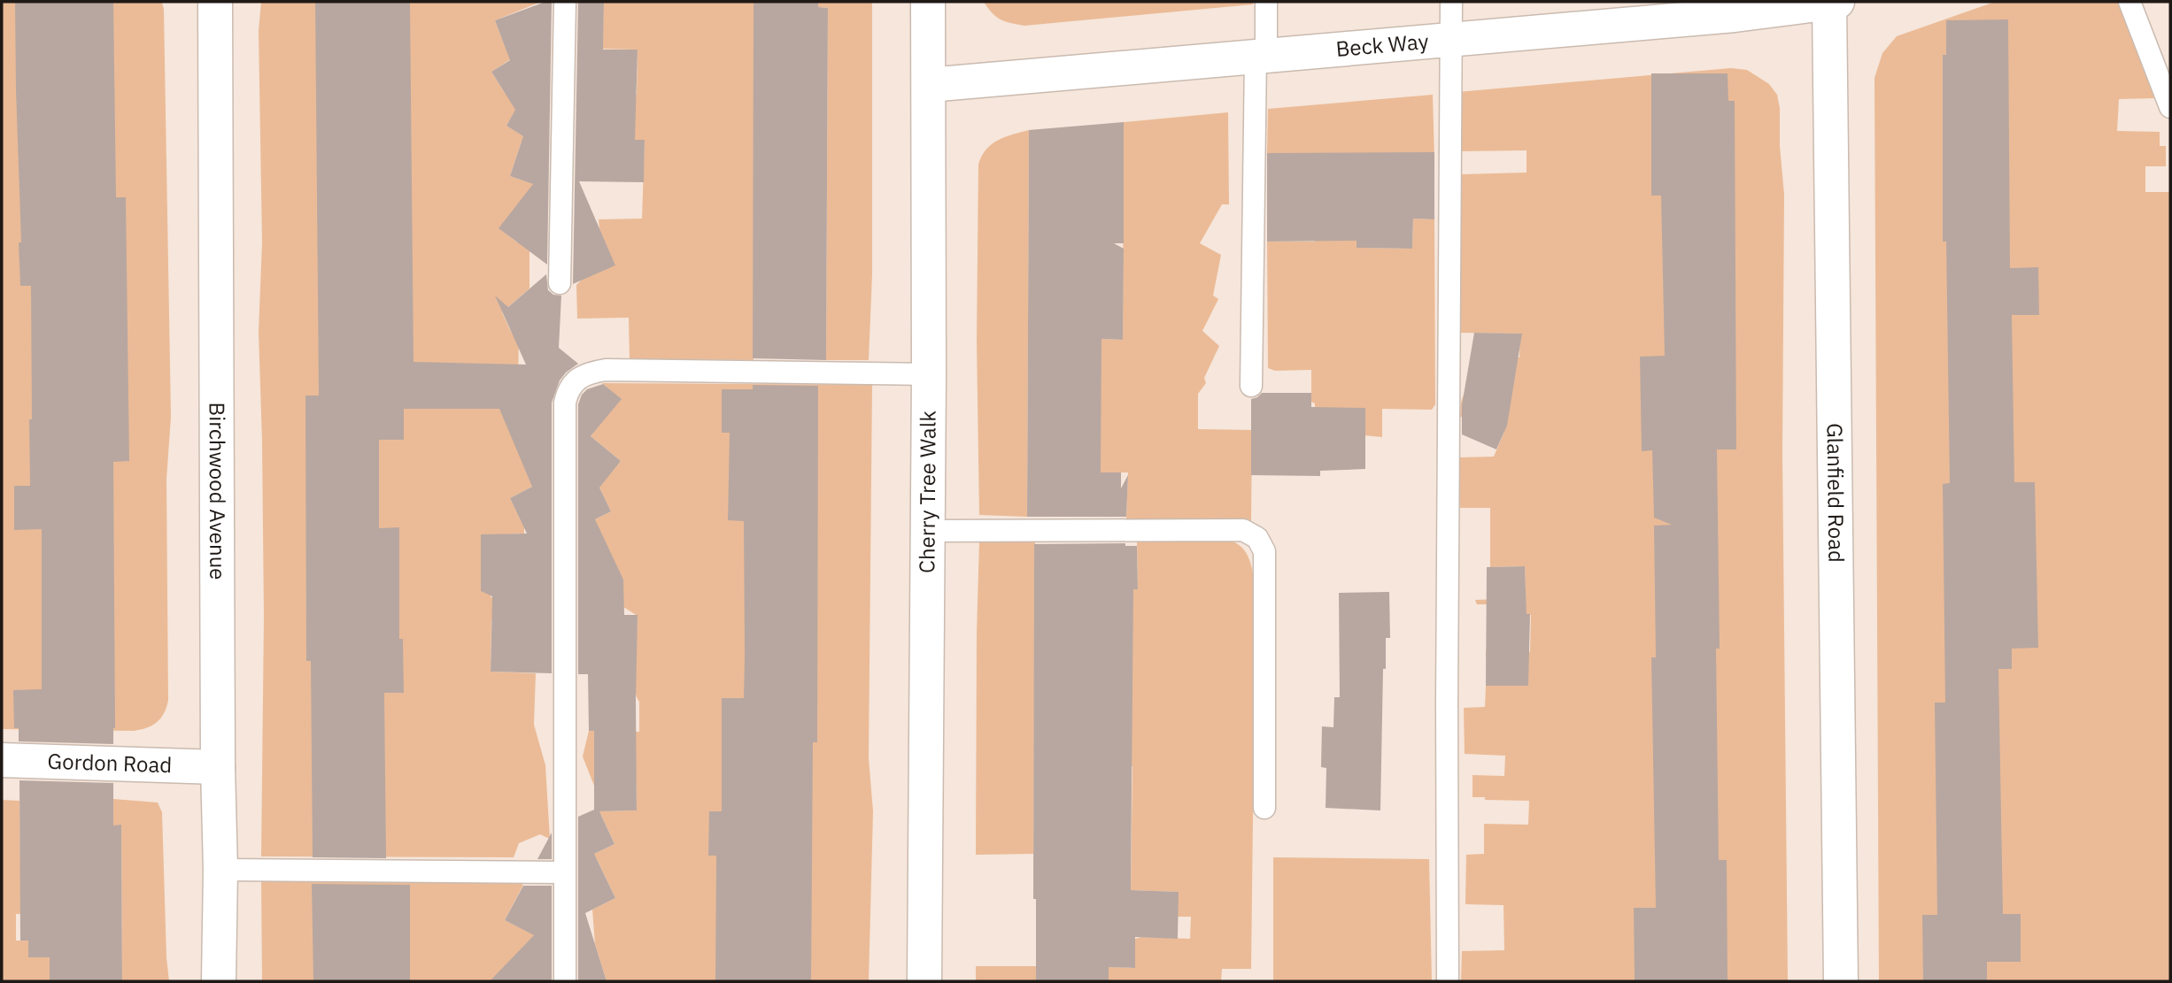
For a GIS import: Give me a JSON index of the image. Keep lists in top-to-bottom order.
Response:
{
  "streets": {
    "street": [
      "Beck Way",
      "Cherry Tree Walk",
      "Birchwood Avenue",
      "Glanfield Road",
      "Gordon Road"
    ]
  },
  "crossings": [
    ["Beck Way", "Cherry Tree Walk"],
    ["Beck Way", "Glanfield Road"],
    ["Birchwood Avenue", "Gordon Road"]
  ]
}
